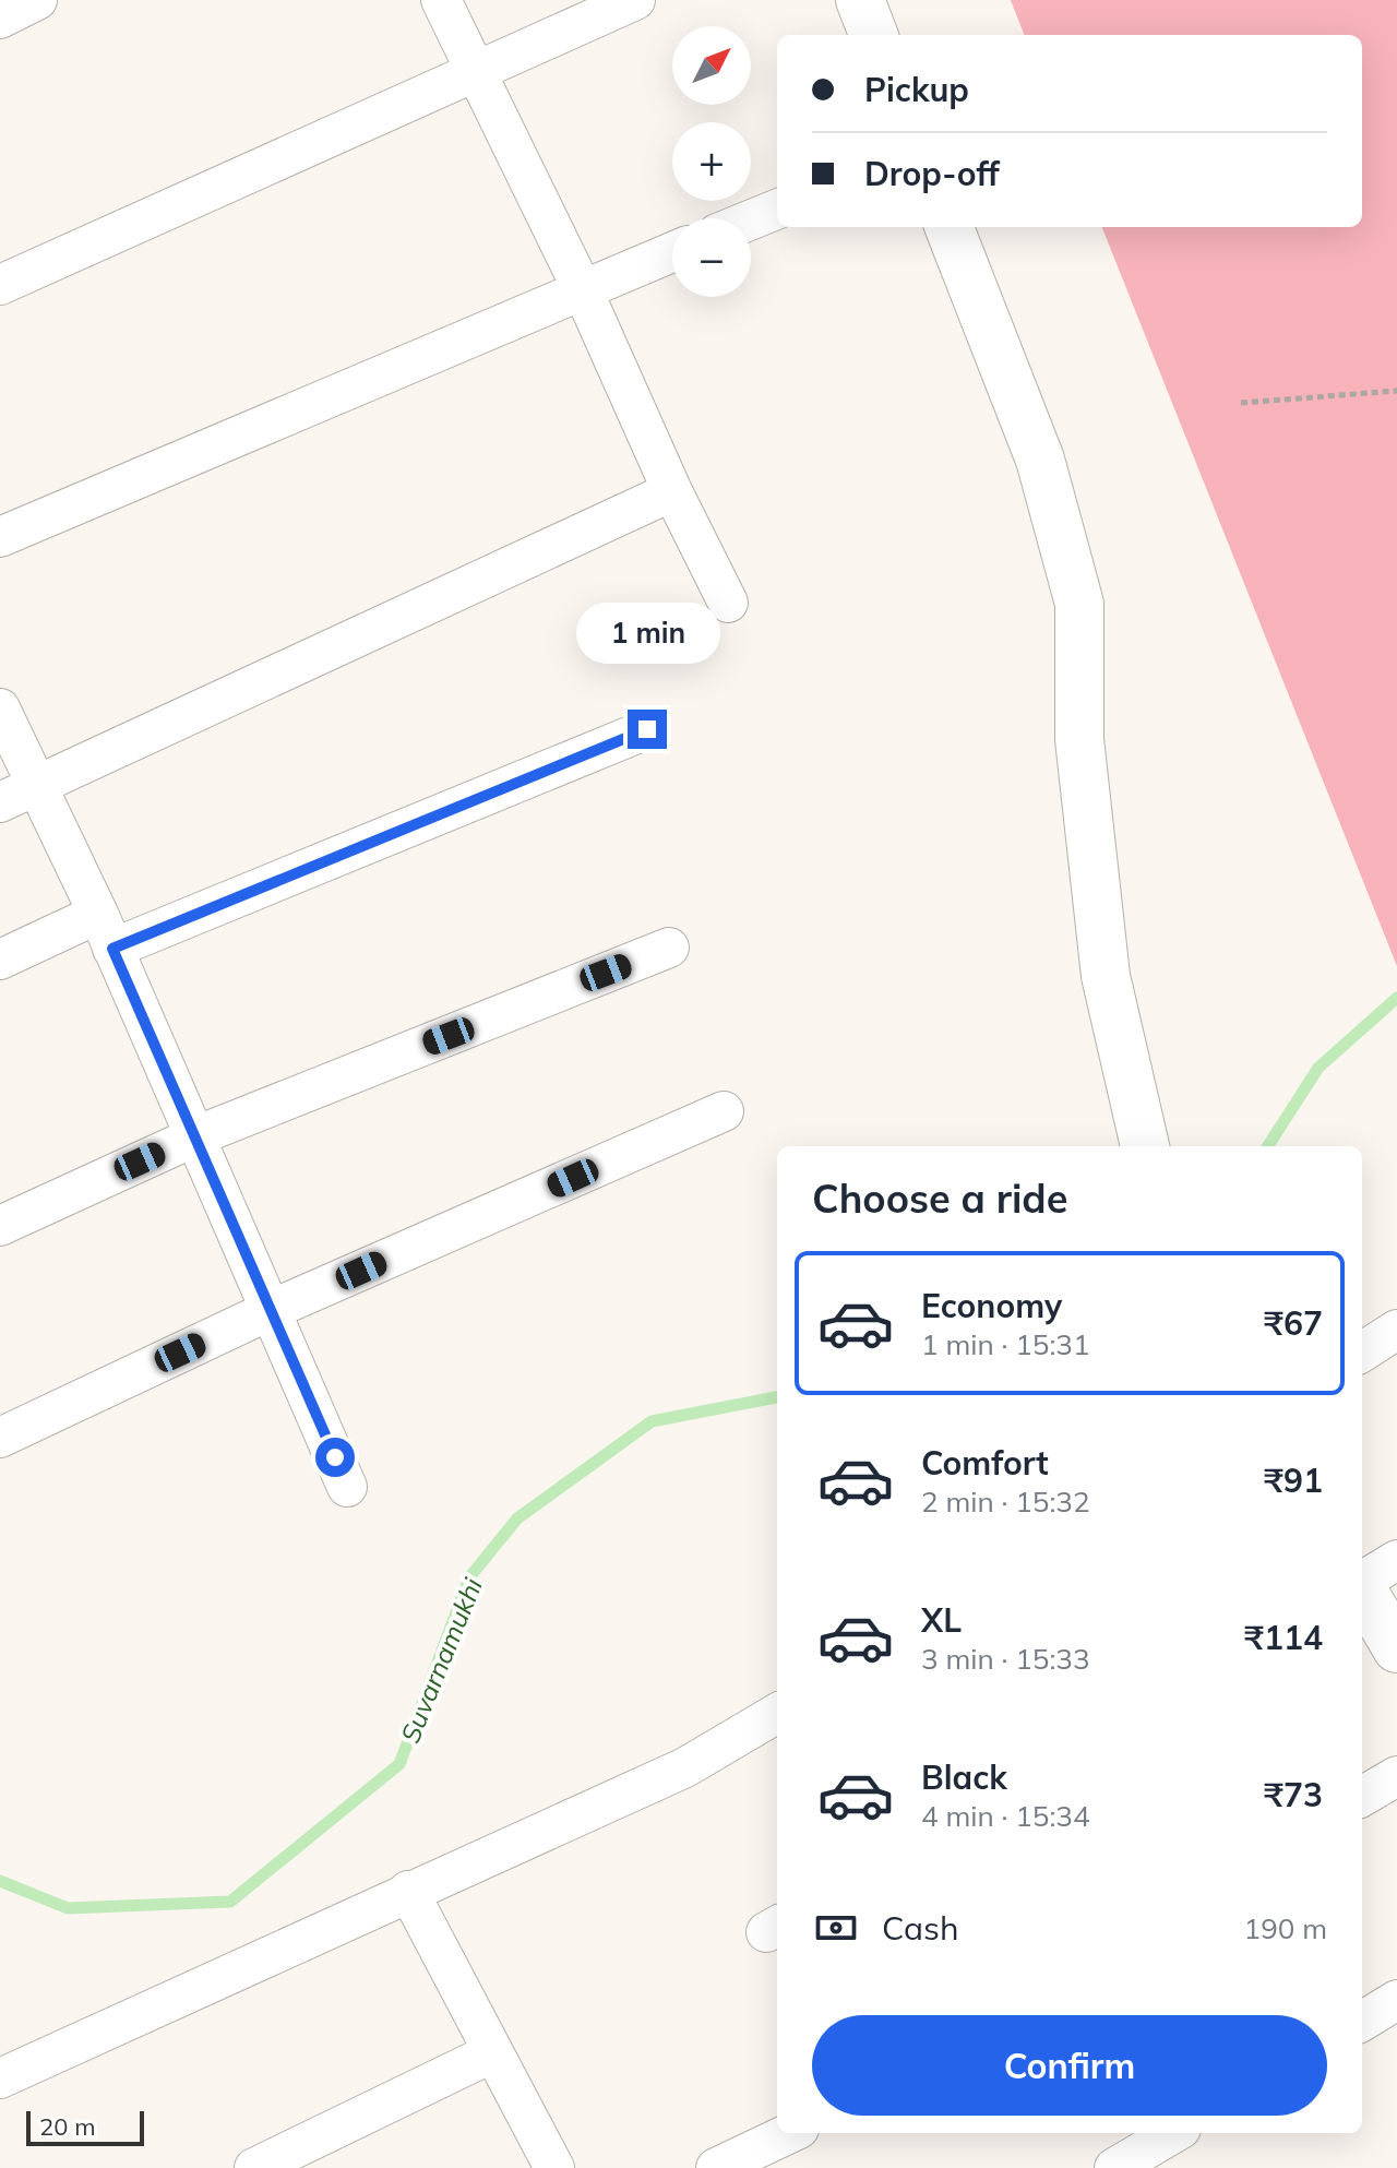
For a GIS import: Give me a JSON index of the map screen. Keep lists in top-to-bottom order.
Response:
{
  "water": ["Suvarnamukhi"],
  "scale_bar": "20 m",
  "north": "top right",
  "page": {
    "map_buttons": ["+", "−"],
    "banner": ["Pickup", "Drop-off"],
    "bubble": "1 min",
    "heading": "Choose a ride",
    "list": [
      {
        "name": "Economy",
        "note": "1 min · 15:31",
        "value": "₹67"
      },
      {
        "name": "Comfort",
        "note": "2 min · 15:32",
        "value": "₹91"
      },
      {
        "name": "XL",
        "note": "3 min · 15:33",
        "value": "₹114"
      },
      {
        "name": "Black",
        "note": "4 min · 15:34",
        "value": "₹73"
      }
    ],
    "pay": ["Cash", "190 m"],
    "buttons": "Confirm",
    "scale": "20 m"
  }
}
